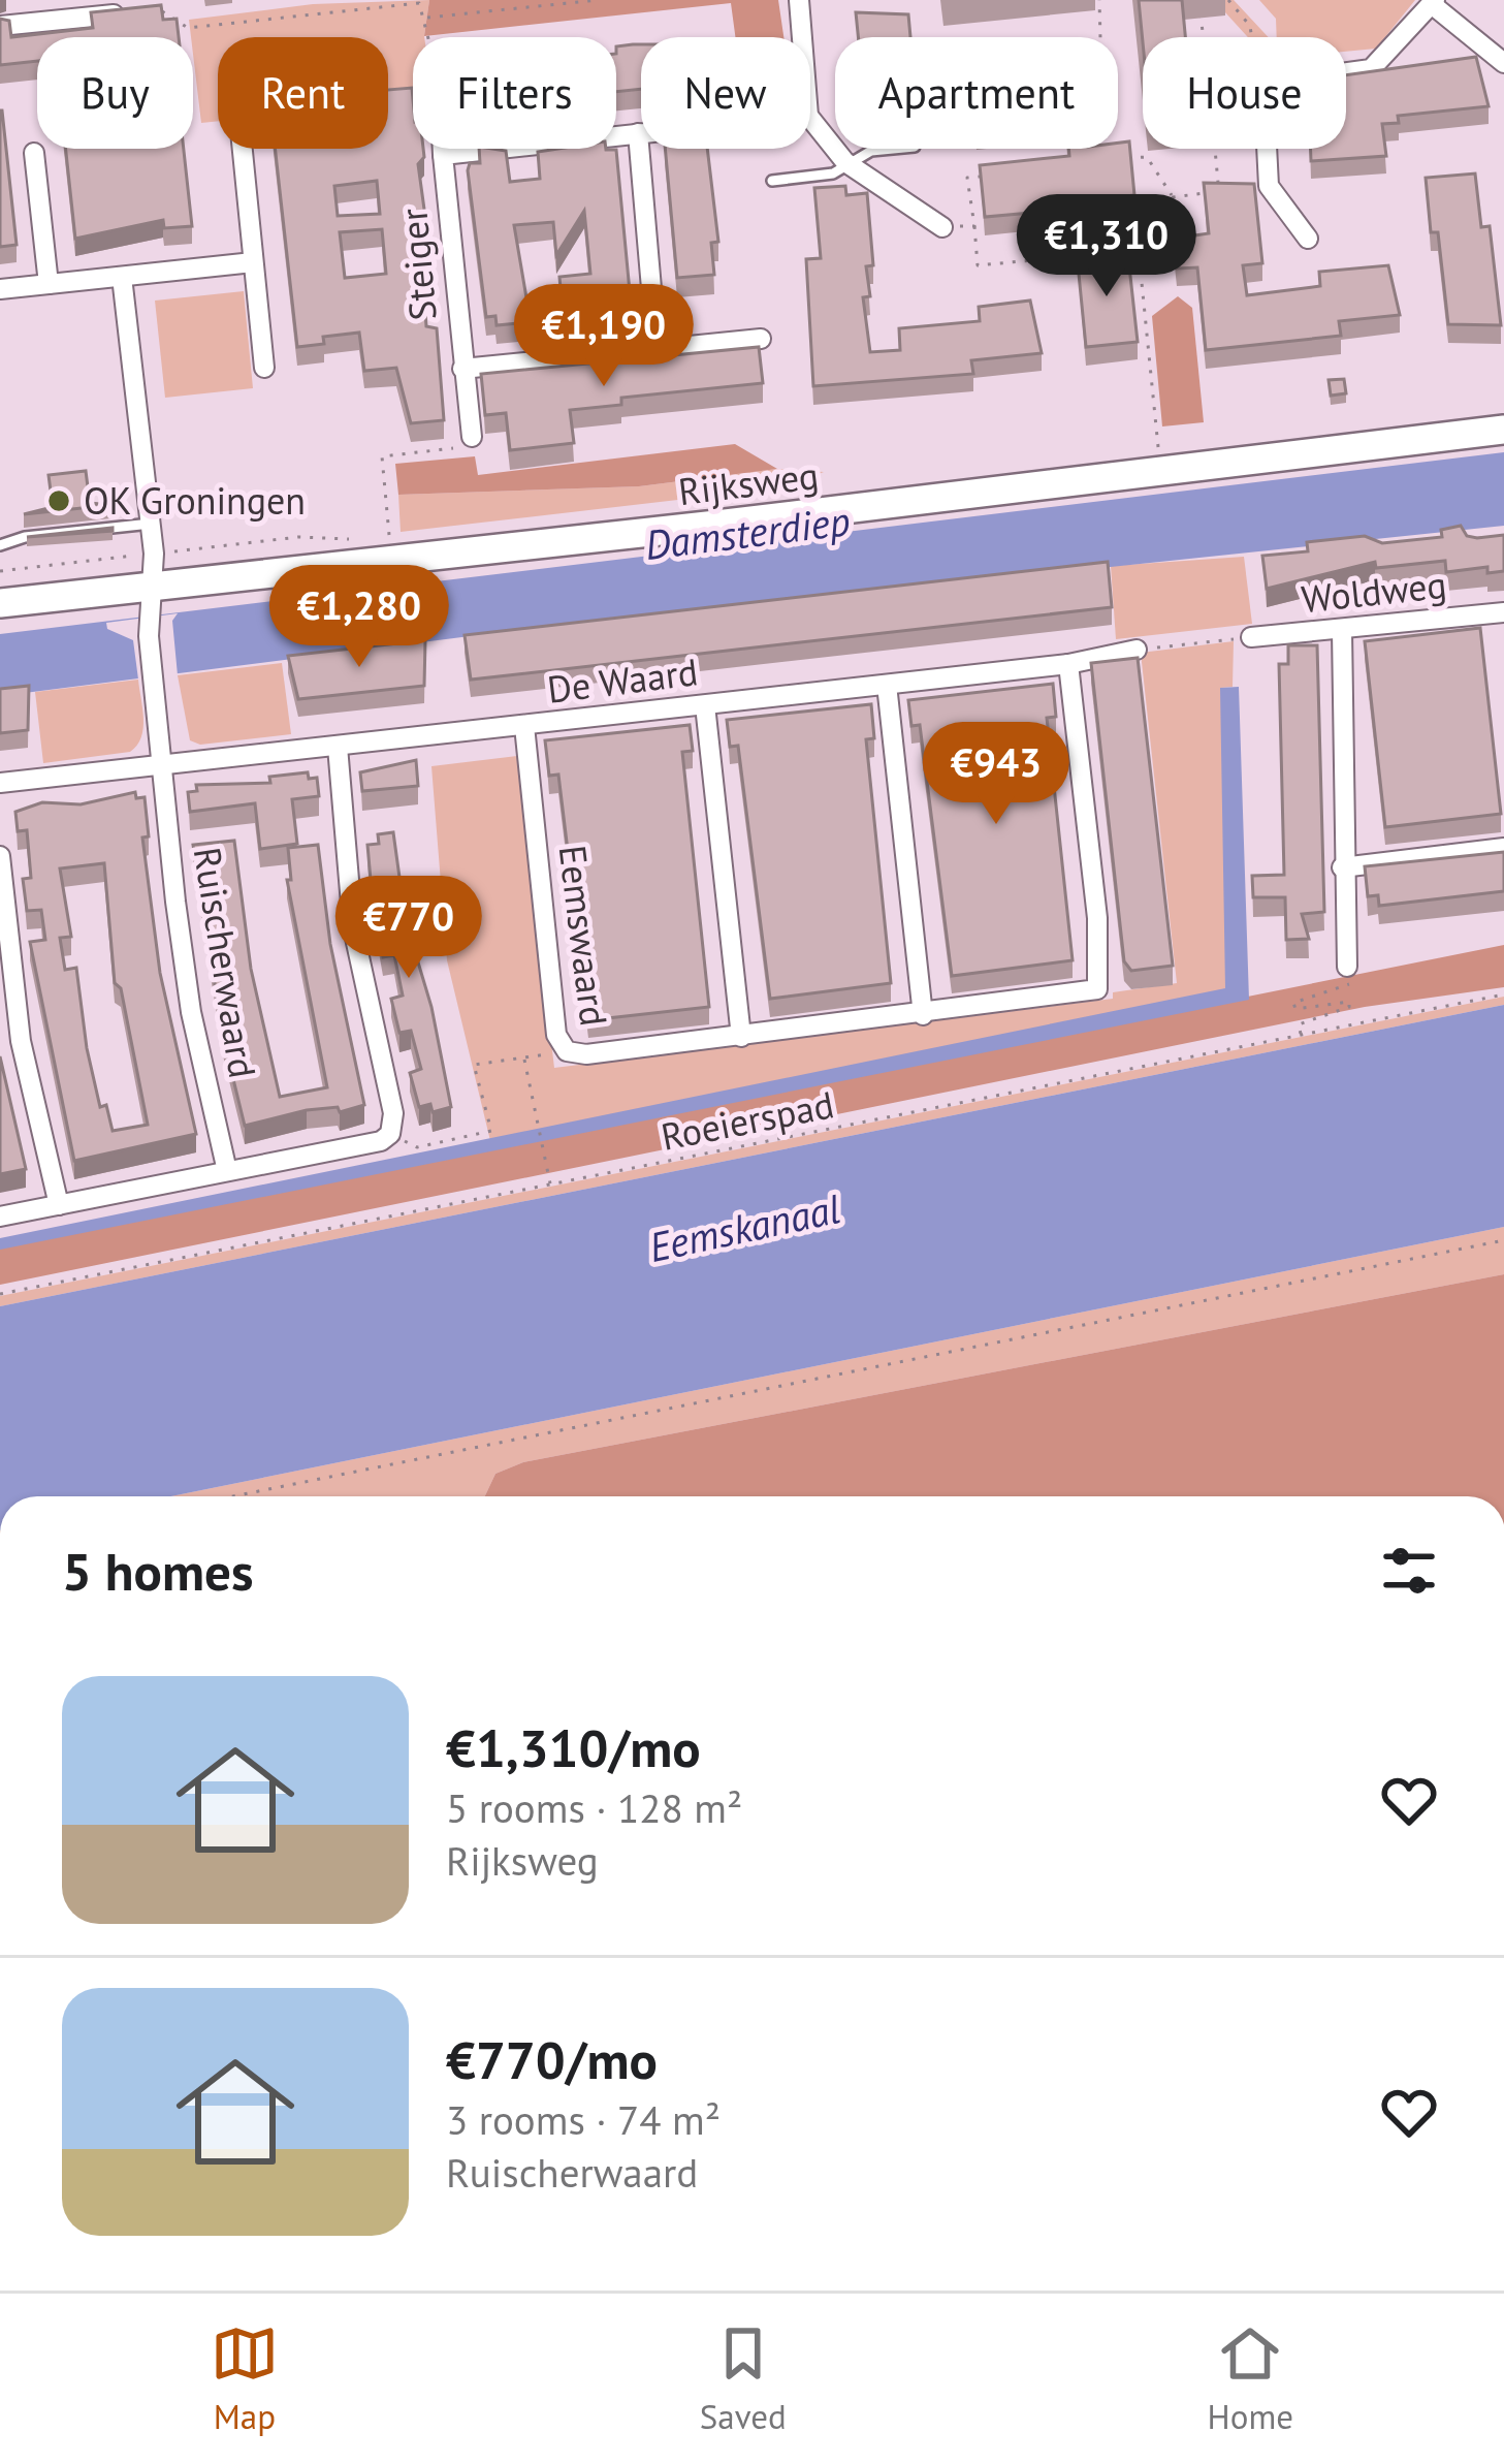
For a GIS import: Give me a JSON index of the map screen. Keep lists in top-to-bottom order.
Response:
{
  "streets": {
    "main road": ["Rijksweg"],
    "street": [
      "Steiger",
      "Woldweg",
      "De Waard",
      "Eemswaard",
      "Ruischerwaard"
    ],
    "path": ["Roeierspad"]
  },
  "crossings": [
    ["Rijksweg", "Ruischerwaard"],
    ["De Waard", "Eemswaard"],
    ["De Waard", "Ruischerwaard"]
  ],
  "water": ["Damsterdiep", "Eemskanaal"],
  "places": ["OK Groningen"],
  "page": {
    "chip": [
      "Buy",
      "Rent",
      "Filters",
      "New",
      "Apartment",
      "House"
    ],
    "price": [
      "€1,310",
      "€1,190",
      "€1,280",
      "€943",
      "€770"
    ],
    "heading": "5 homes",
    "list": [
      {
        "name": "€1,310/mo",
        "note": "5 rooms · 128 m² · Rijksweg"
      },
      {
        "name": "€770/mo",
        "note": "3 rooms · 74 m² · Ruischerwaard"
      }
    ],
    "tabs": ["Map", "Saved", "Home"]
  }
}
